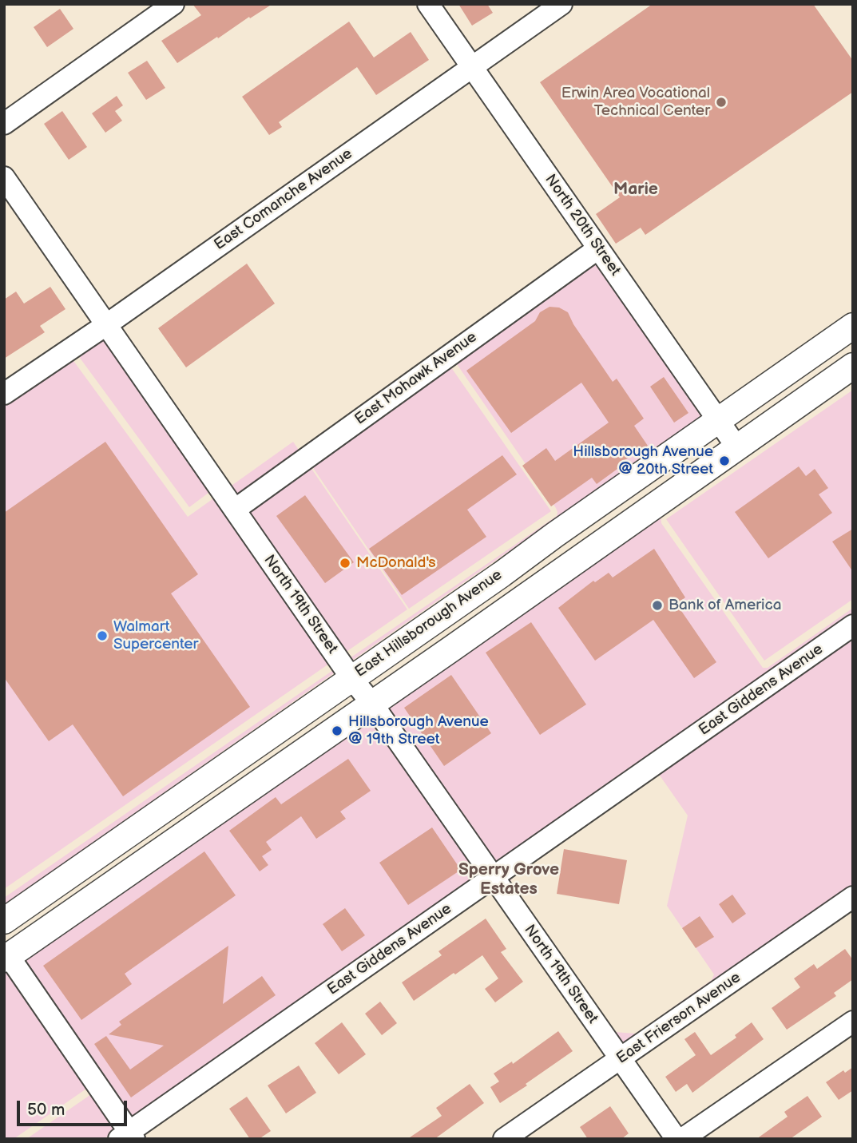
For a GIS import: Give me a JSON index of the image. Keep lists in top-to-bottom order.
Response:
{
  "streets": {
    "main road": ["East Hillsborough Avenue"],
    "street": [
      "East Comanche Avenue",
      "North 20th Street",
      "East Mohawk Avenue",
      "North 19th Street",
      "East Giddens Avenue",
      "East Frierson Avenue"
    ]
  },
  "crossings": [
    ["East Comanche Avenue", "North 20th Street"],
    ["East Comanche Avenue", "North 19th Street"],
    ["North 20th Street", "East Mohawk Avenue"],
    ["North 20th Street", "East Hillsborough Avenue"],
    ["East Mohawk Avenue", "North 19th Street"],
    ["North 19th Street", "East Hillsborough Avenue"],
    ["North 19th Street", "East Giddens Avenue"],
    ["North 19th Street", "East Frierson Avenue"]
  ],
  "districts": ["Marie", "Sperry Grove Estates"],
  "places": [
    "Erwin Area Vocational Technical Center",
    "Hillsborough Avenue @ 20th Street",
    "McDonald's",
    "Bank of America",
    "Walmart Supercenter",
    "Hillsborough Avenue @ 19th Street"
  ],
  "scale_bar": "50 m"
}
